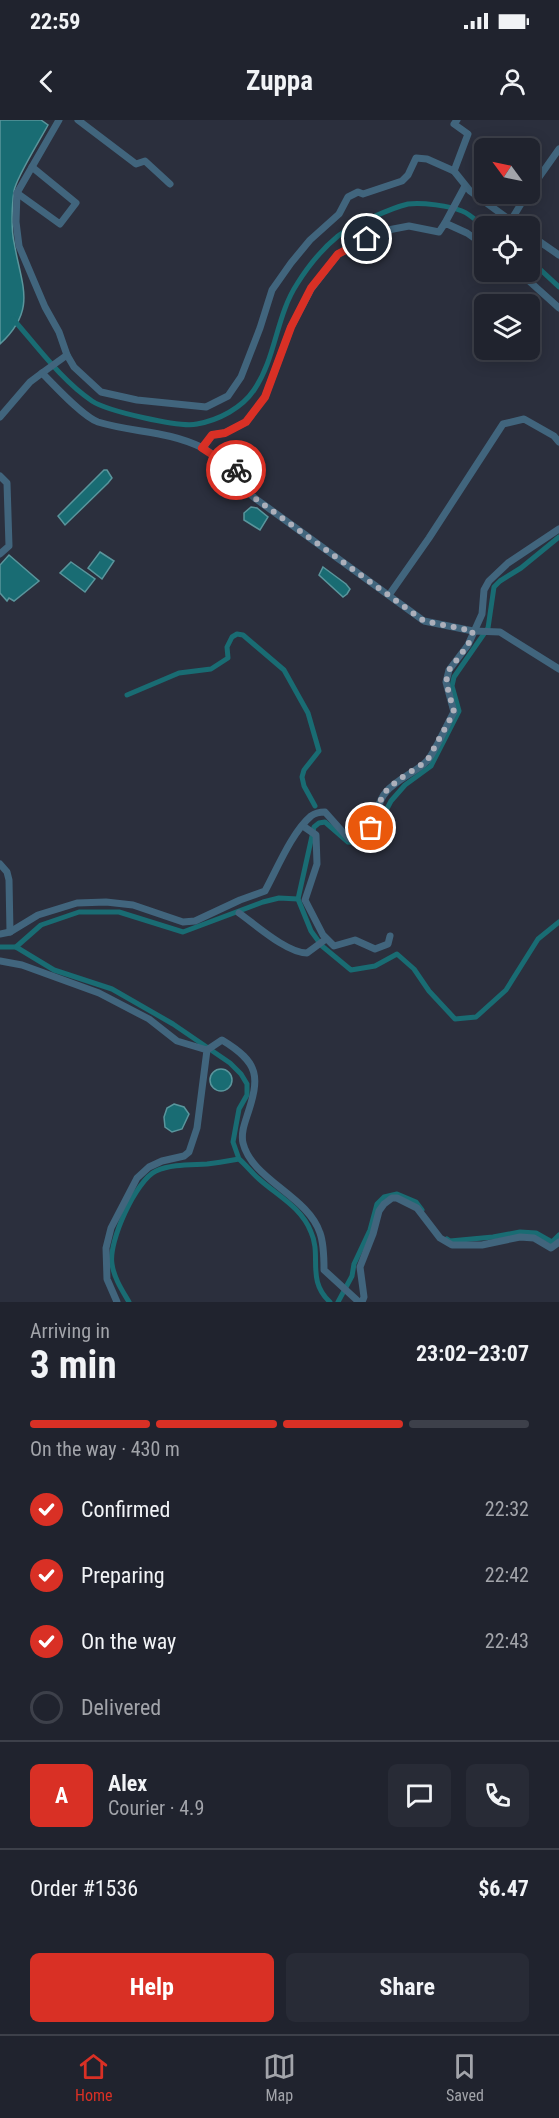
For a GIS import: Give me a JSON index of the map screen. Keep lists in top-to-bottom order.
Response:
{
  "north": "top left",
  "page": {
    "status": "22:59",
    "header": "Zuppa",
    "heading": ["3 min", "Arriving in", "23:02–23:07"],
    "panel": [
      "Alex",
      "Courier · 4.9",
      "Order #1536",
      "$6.47"
    ],
    "bar": "On the way · 430 m",
    "list": [
      ["Confirmed", "22:32"],
      ["Preparing", "22:42"],
      ["On the way", "22:43"],
      "Delivered"
    ],
    "round": "A",
    "buttons": ["Help", "Share"],
    "tabs": ["Home", "Map", "Saved"]
  }
}
